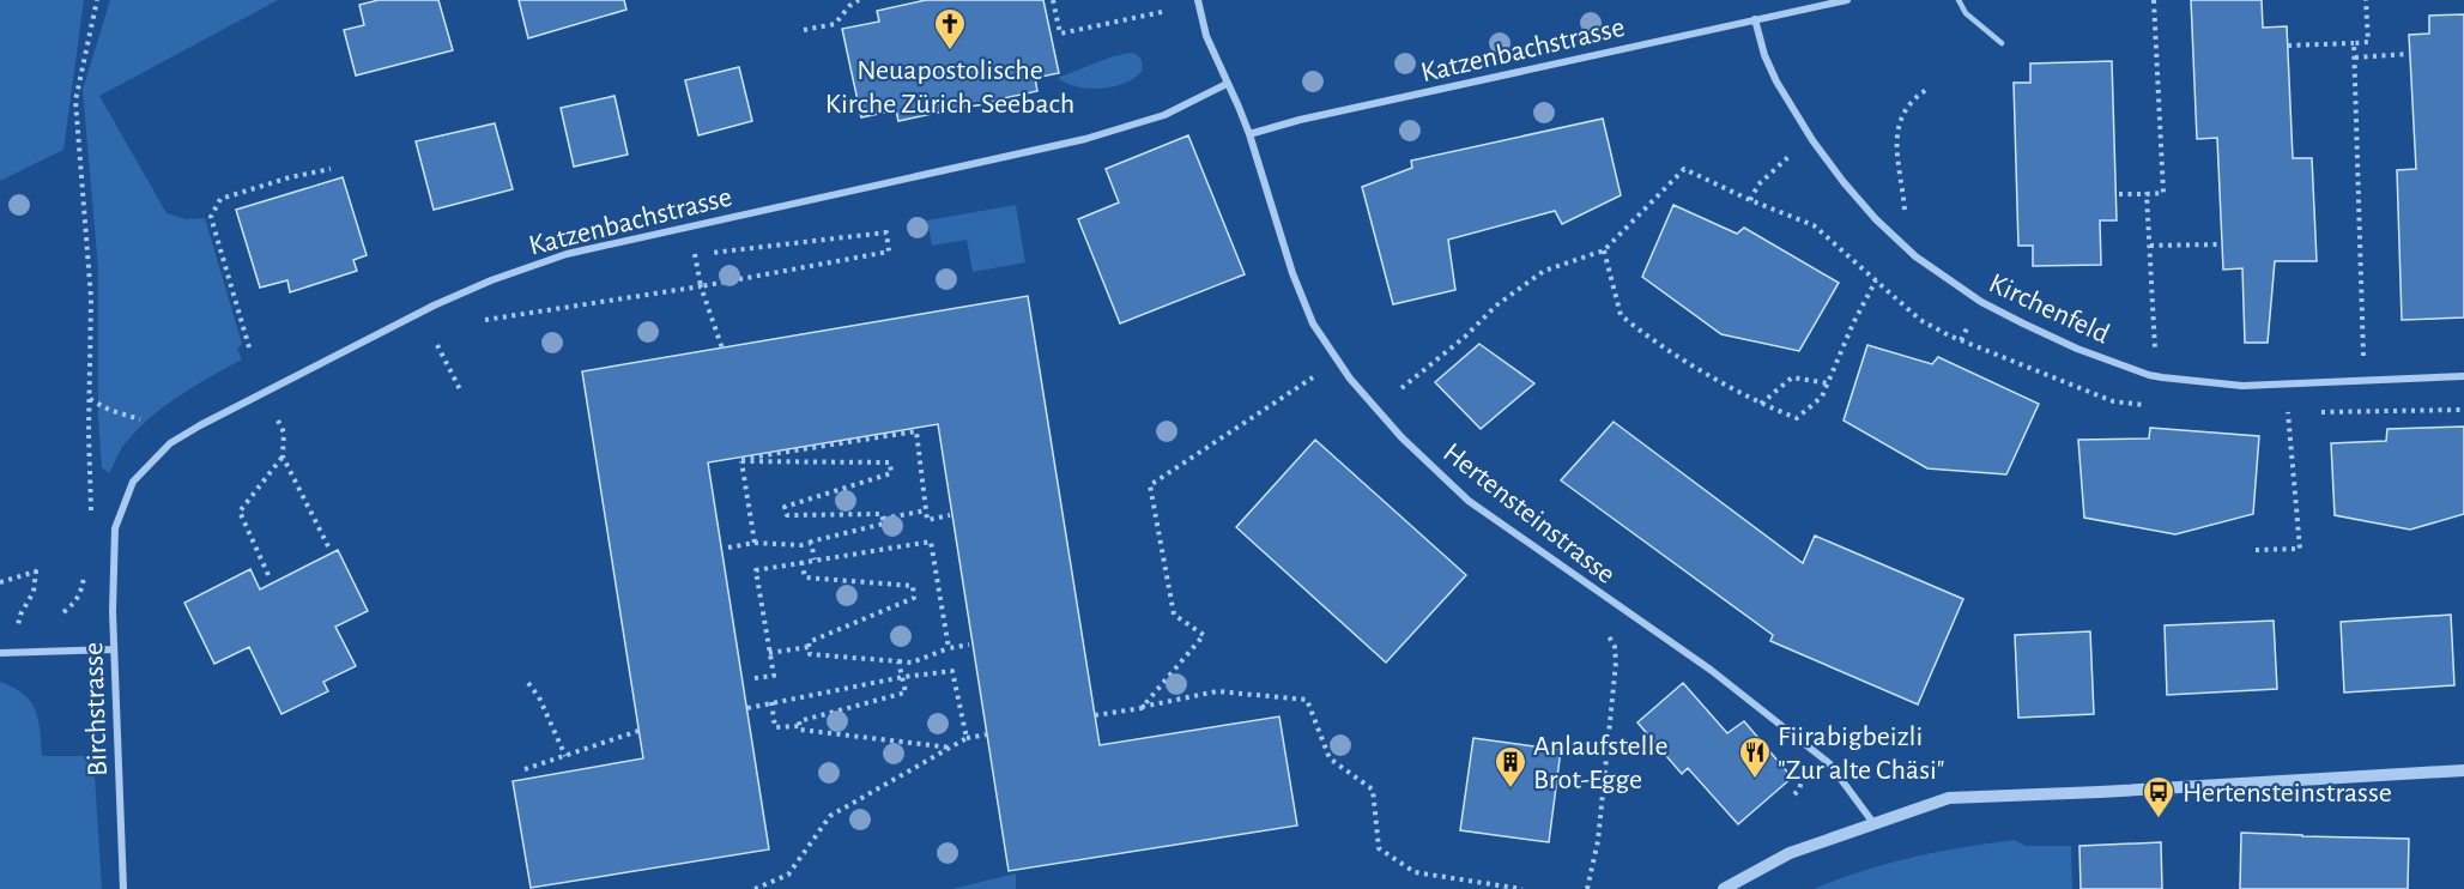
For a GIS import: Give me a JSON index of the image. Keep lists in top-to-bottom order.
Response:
{
  "streets": {
    "street": [
      "Katzenbachstrasse",
      "Kirchenfeld",
      "Hertensteinstrasse",
      "Birchstrasse"
    ]
  },
  "crossings": [
    ["Katzenbachstrasse", "Kirchenfeld"],
    ["Katzenbachstrasse", "Hertensteinstrasse"],
    ["Katzenbachstrasse", "Birchstrasse"]
  ],
  "places": {
    "church": ["Neuapostolische Kirche Zürich-Seebach"],
    "restaurant": ["Fiirabigbeizli \"Zur alte Chäsi\""],
    "building": ["Anlaufstelle Brot-Egge"],
    "bus stop": ["Hertensteinstrasse"]
  }
}
